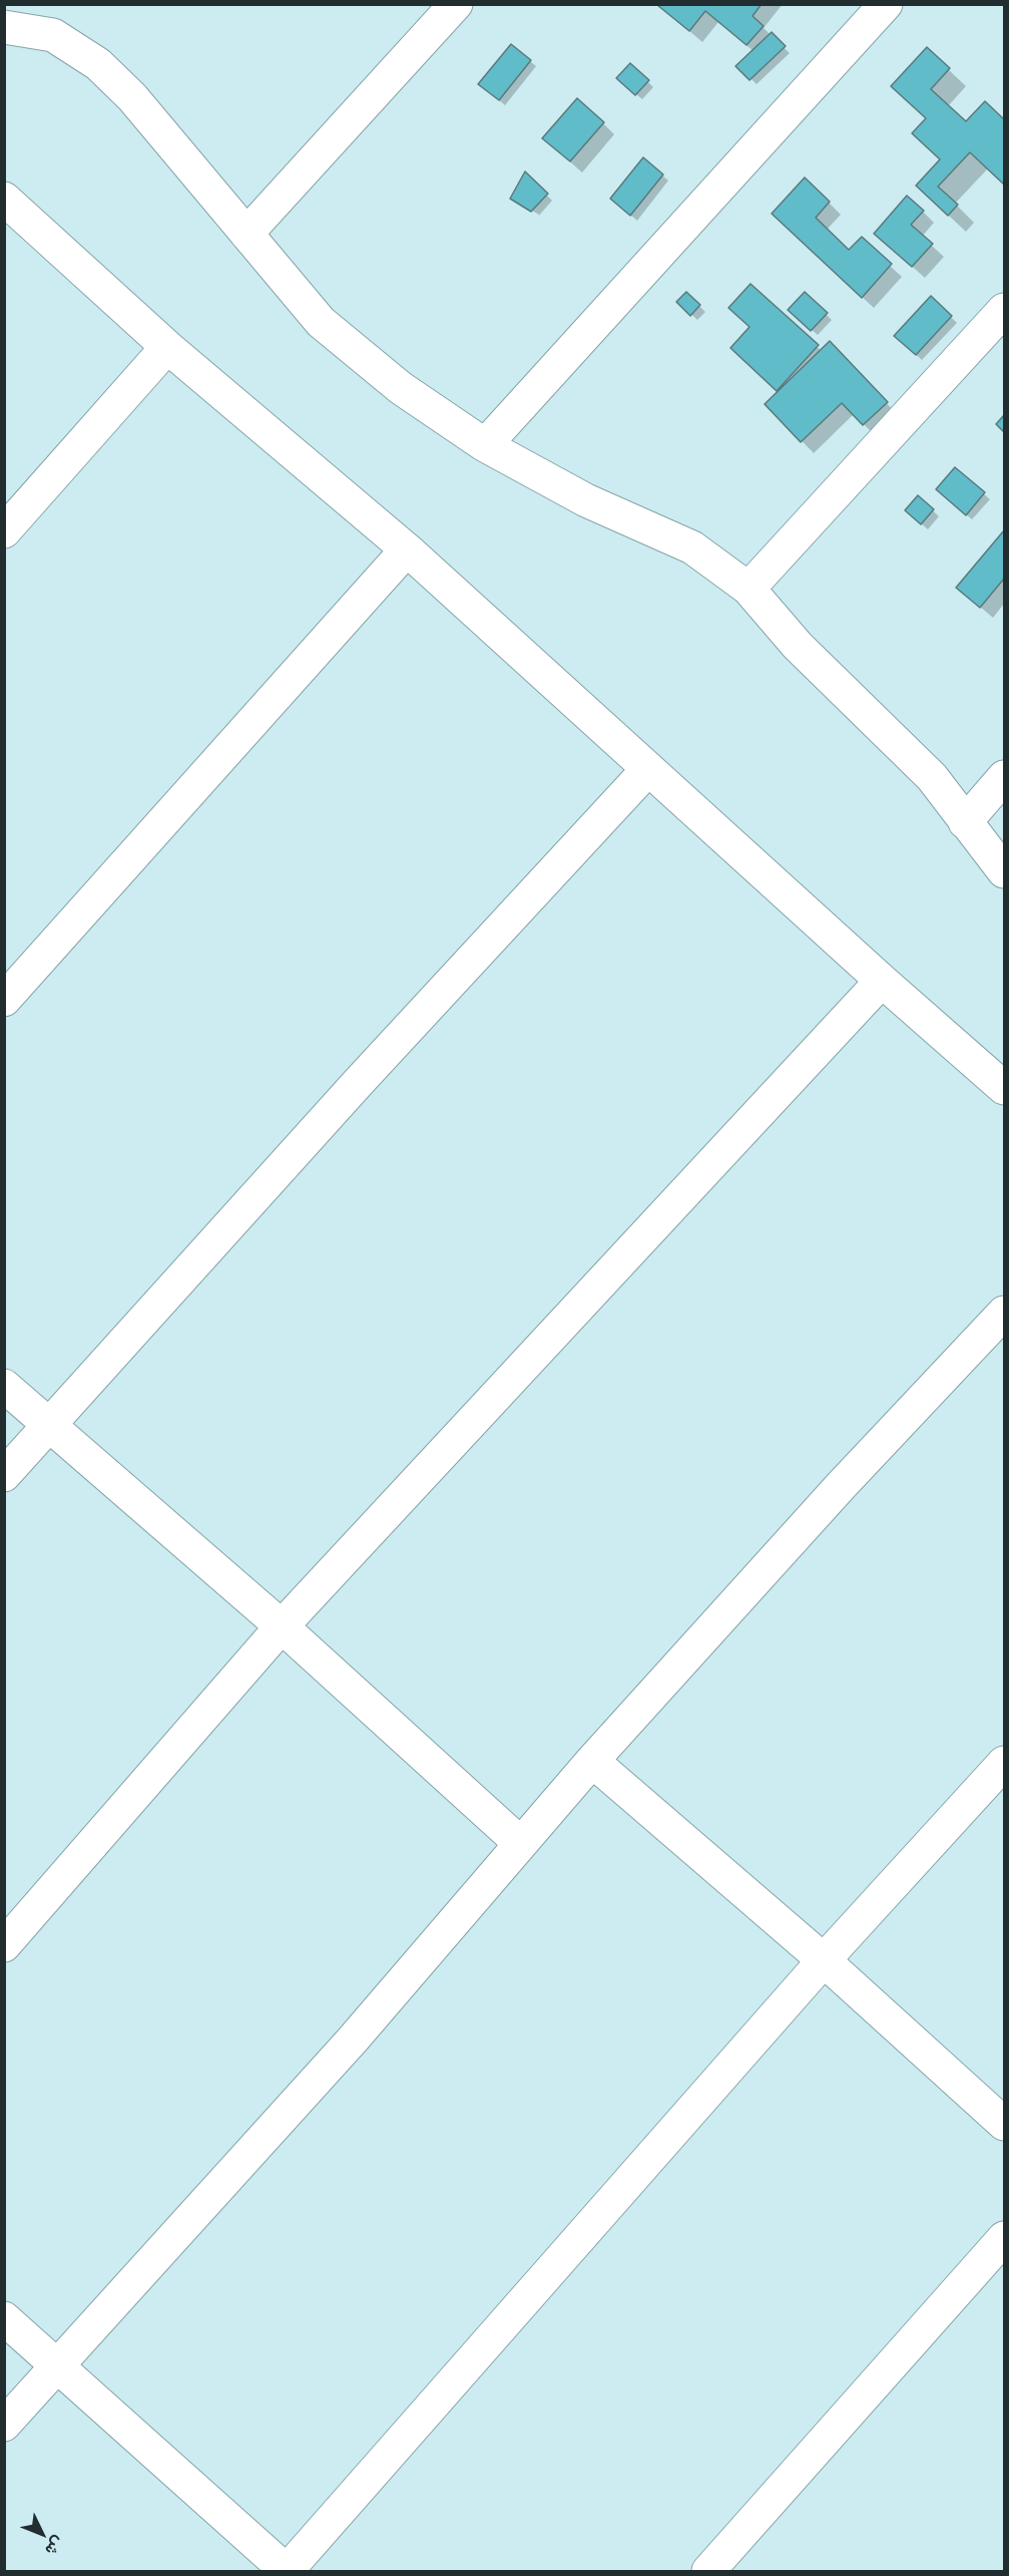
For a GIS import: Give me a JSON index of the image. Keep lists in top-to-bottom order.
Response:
{
  "north": "bottom right"
}
